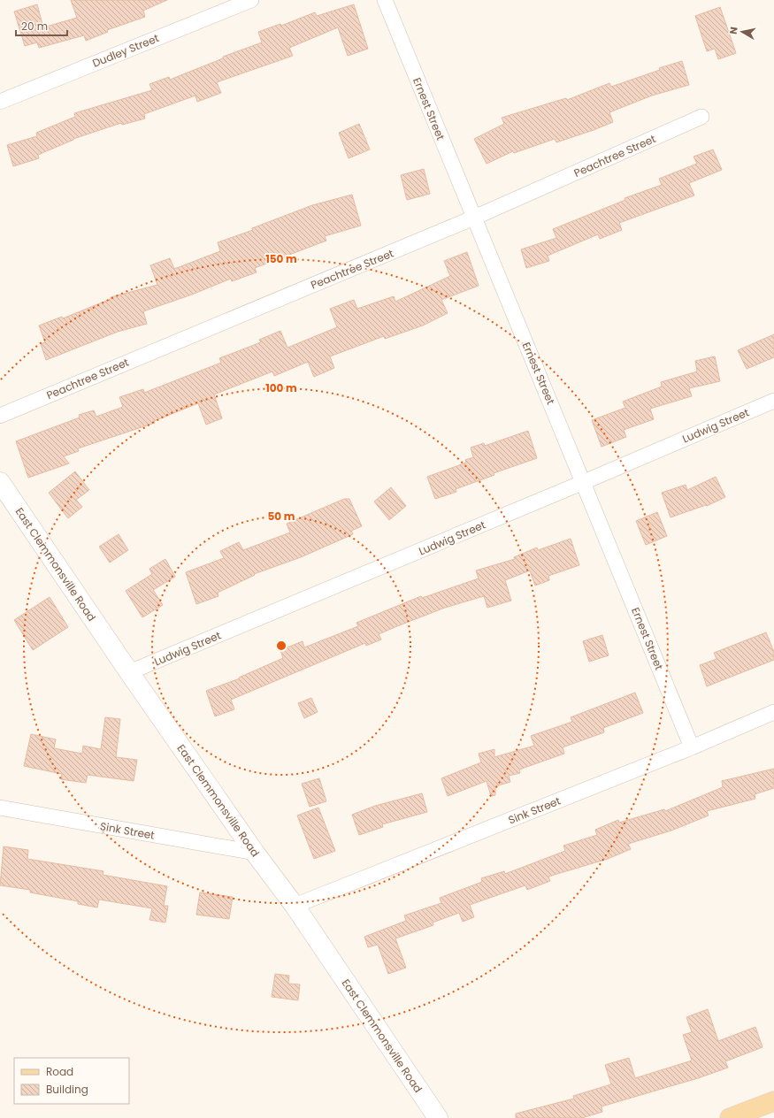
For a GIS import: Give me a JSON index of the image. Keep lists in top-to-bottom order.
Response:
{
  "streets": {
    "main road": ["East Clemmonsville Road"],
    "street": [
      "Dudley Street",
      "Ernest Street",
      "Peachtree Street",
      "Ludwig Street",
      "Sink Street"
    ]
  },
  "crossings": [
    ["Ernest Street", "Peachtree Street"],
    ["Ernest Street", "Ludwig Street"],
    ["Ernest Street", "Sink Street"],
    ["Ludwig Street", "East Clemmonsville Road"],
    ["East Clemmonsville Road", "Sink Street"]
  ],
  "legend": ["Road", "Building"],
  "scale_bar": "20 m",
  "north": "left",
  "rings": ["150 m", "100 m", "50 m"]
}
